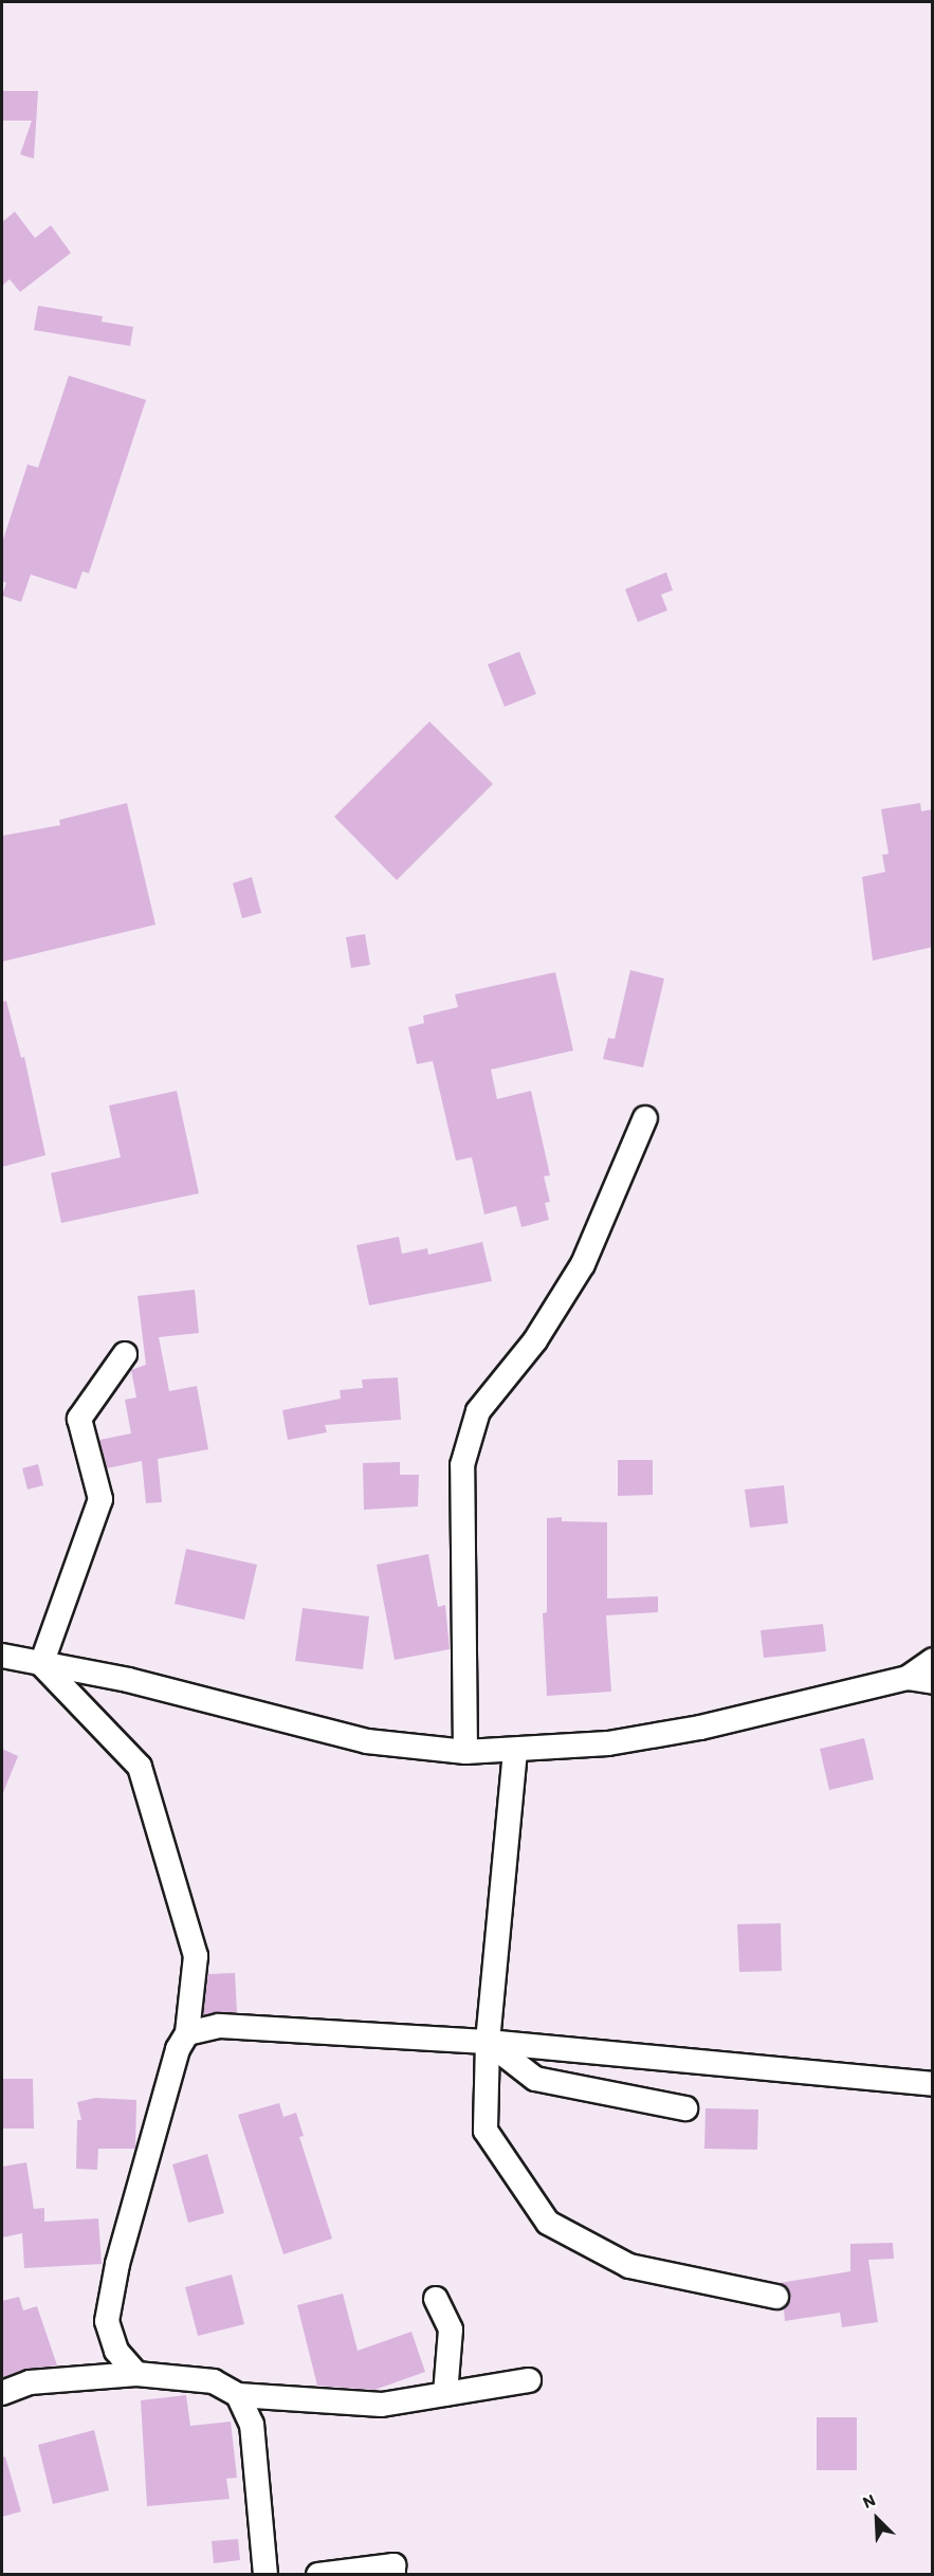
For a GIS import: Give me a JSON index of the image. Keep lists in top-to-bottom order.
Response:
{
  "north": "top left"
}
